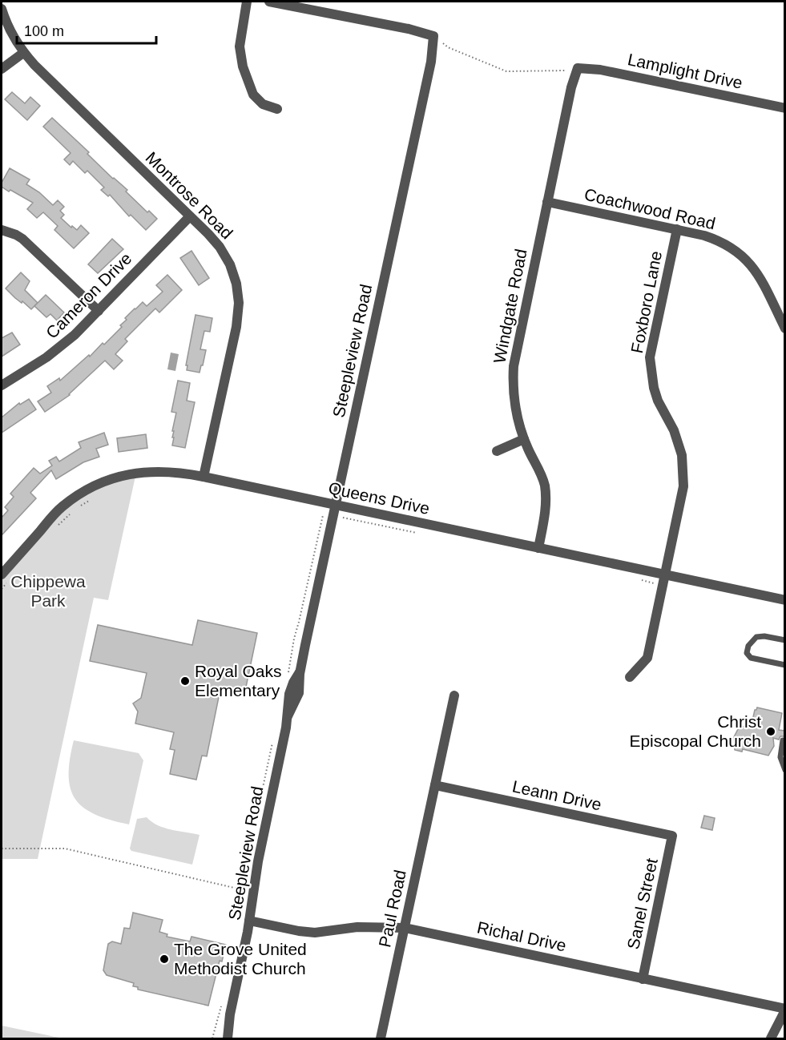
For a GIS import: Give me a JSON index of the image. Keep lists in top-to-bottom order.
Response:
{
  "streets": {
    "street": [
      "Lamplight Drive",
      "Montrose Road",
      "Coachwood Road",
      "Cameron Drive",
      "Foxboro Lane",
      "Windgate Road",
      "Steepleview Road",
      "Queens Drive",
      "Leann Drive",
      "Sanel Street",
      "Paul Road",
      "Richal Drive"
    ]
  },
  "crossings": [
    ["Lamplight Drive", "Windgate Road"],
    ["Montrose Road", "Cameron Drive"],
    ["Montrose Road", "Queens Drive"],
    ["Coachwood Road", "Foxboro Lane"],
    ["Coachwood Road", "Windgate Road"],
    ["Foxboro Lane", "Queens Drive"],
    ["Windgate Road", "Queens Drive"],
    ["Steepleview Road", "Queens Drive"],
    ["Steepleview Road", "Richal Drive"],
    ["Leann Drive", "Sanel Street"],
    ["Leann Drive", "Paul Road"],
    ["Sanel Street", "Richal Drive"],
    ["Paul Road", "Richal Drive"]
  ],
  "parks": ["Chippewa Park"],
  "places": ["Royal Oaks Elementary", "Christ Episcopal Church", "The Grove United Methodist Church"],
  "scale_bar": "100 m"
}
